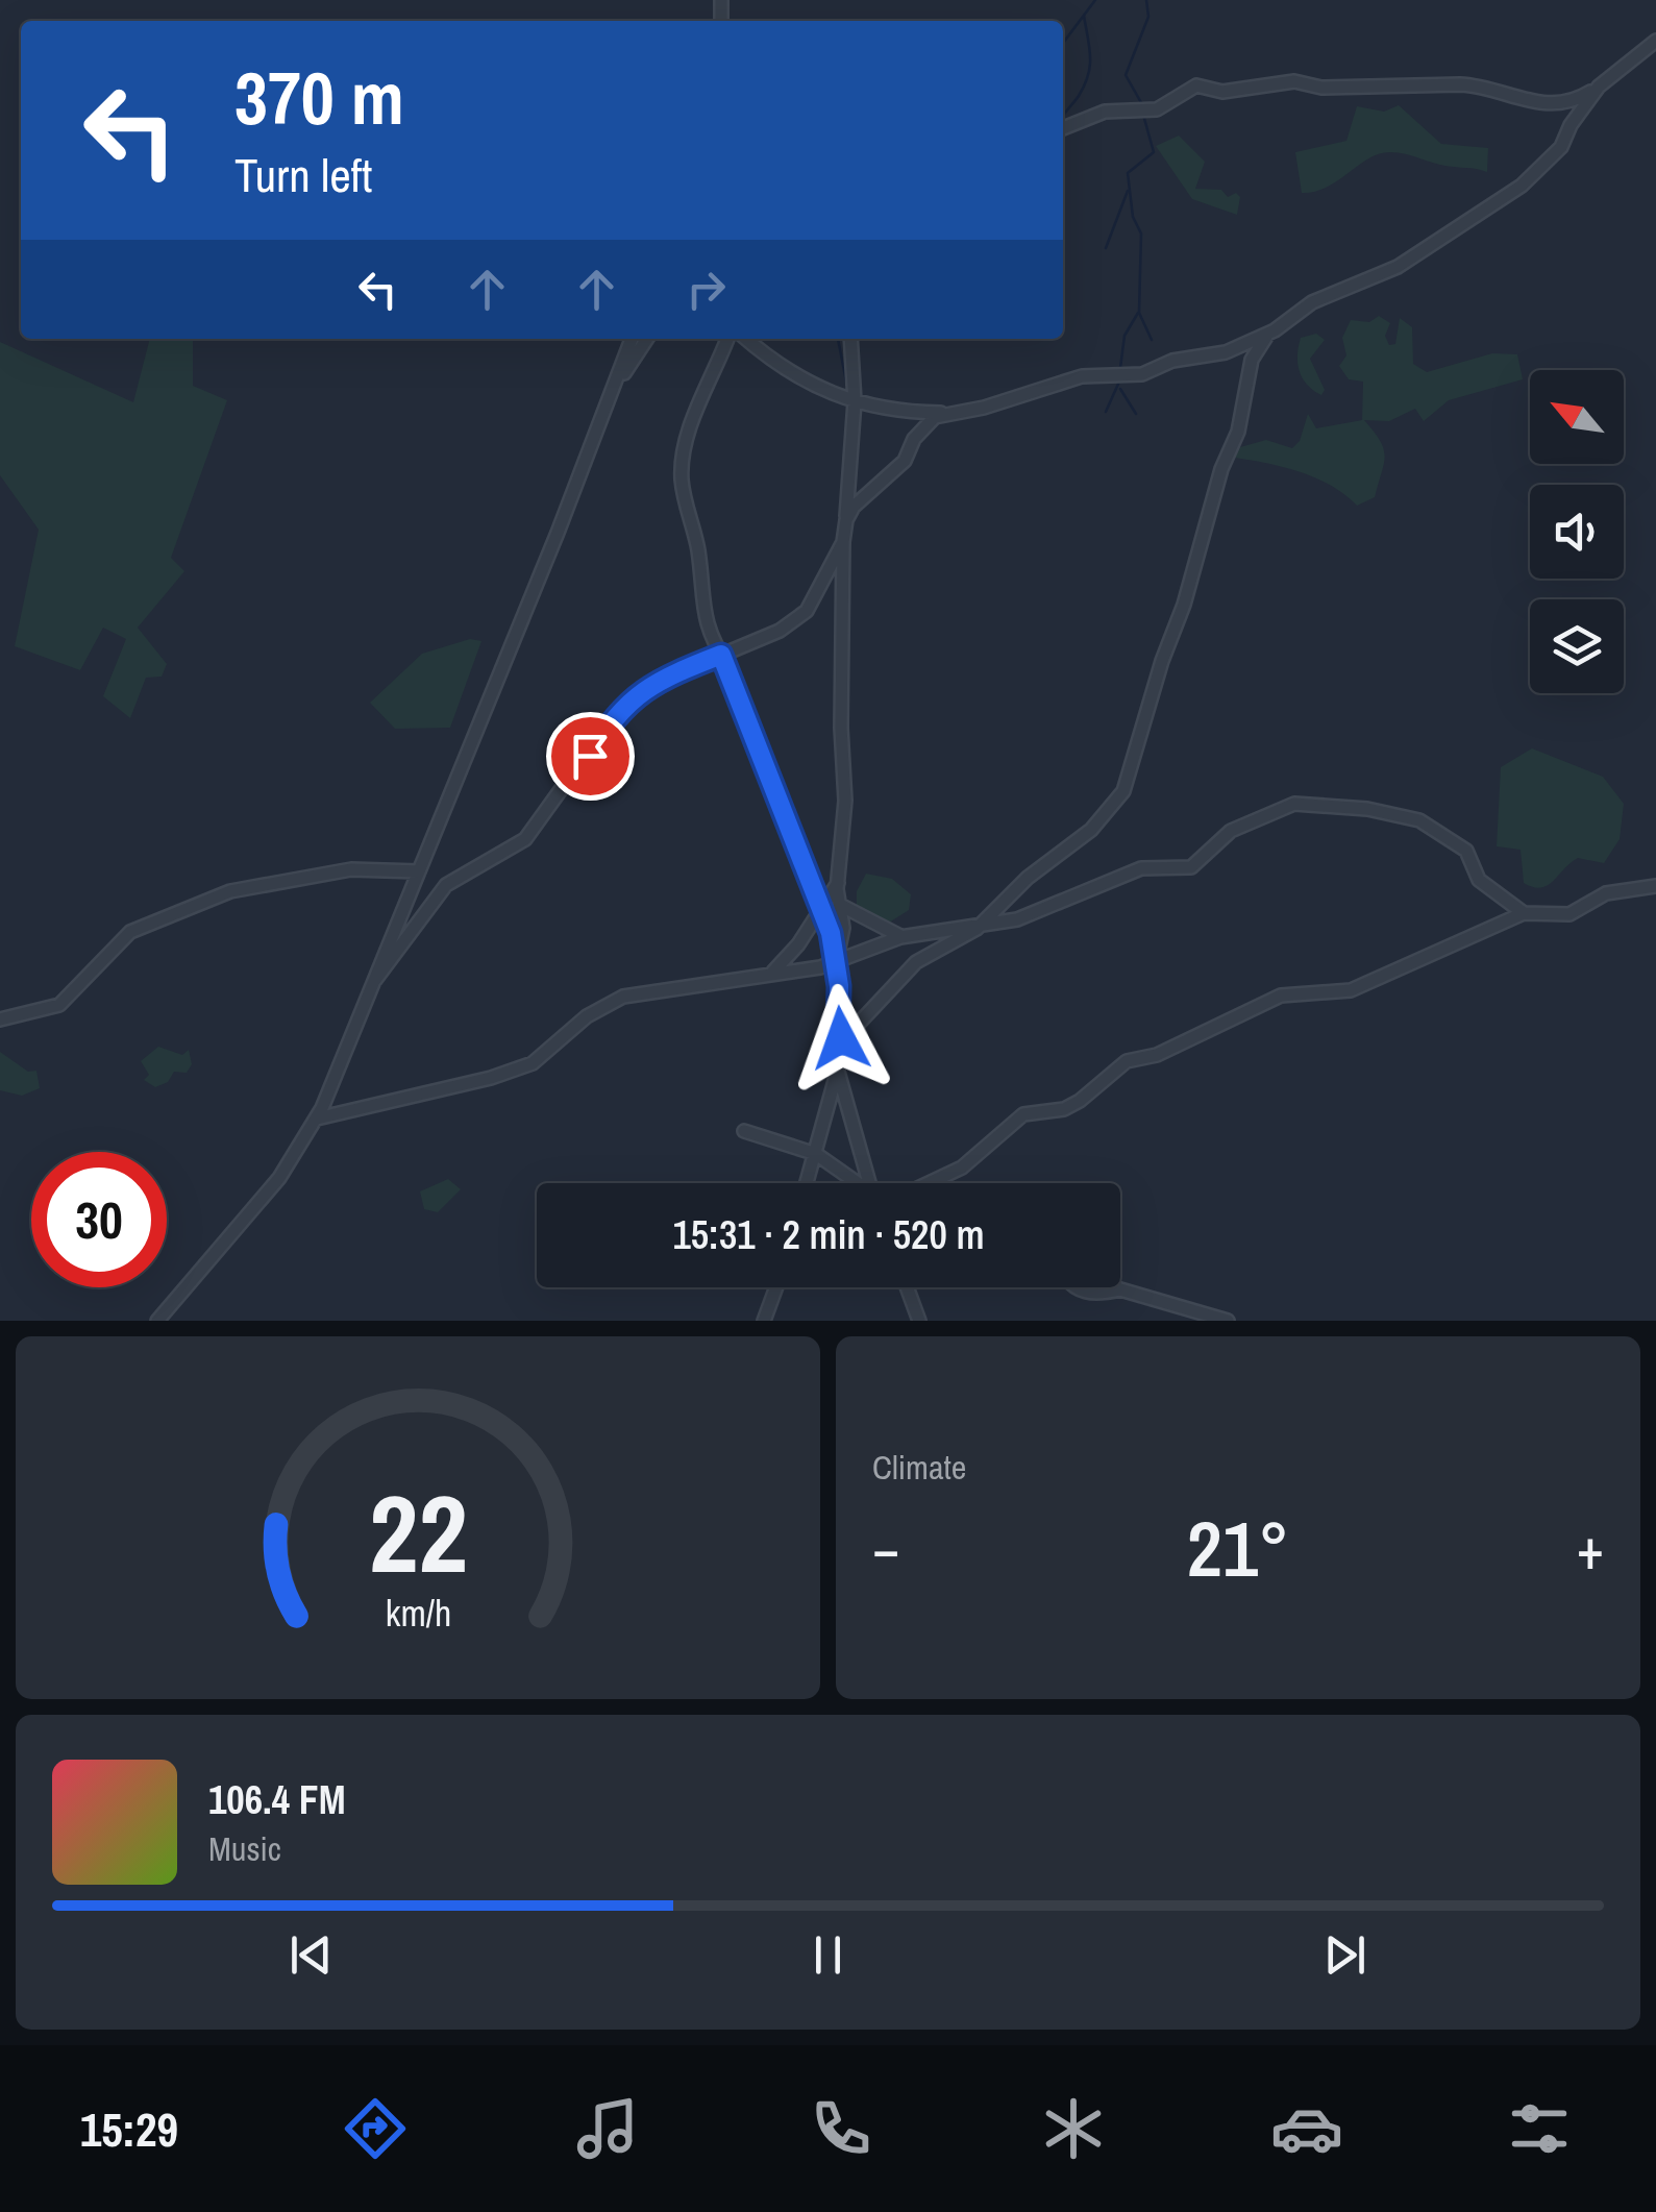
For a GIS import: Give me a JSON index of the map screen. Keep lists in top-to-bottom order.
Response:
{
  "north": "top left",
  "page": {
    "turn": ["370 m", "Turn left"],
    "limit": "30",
    "trip": "15:31 · 2 min · 520 m",
    "tile": "Climate",
    "heat": ["−", "21°", "+"],
    "song": ["106.4 FM", "Music"],
    "tabs": "15:29",
    "gauge": ["22", "km/h"]
  }
}
